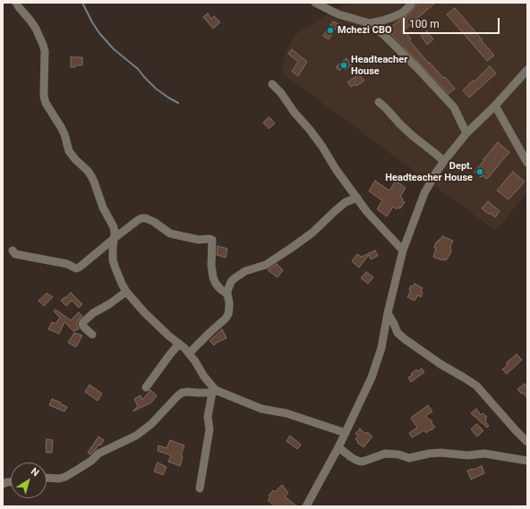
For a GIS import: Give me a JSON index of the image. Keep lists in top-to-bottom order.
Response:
{
  "places": ["Mchezi CBO", "Headteacher House", "Dept. Headteacher House"],
  "scale_bar": "100 m",
  "north": "top right"
}
